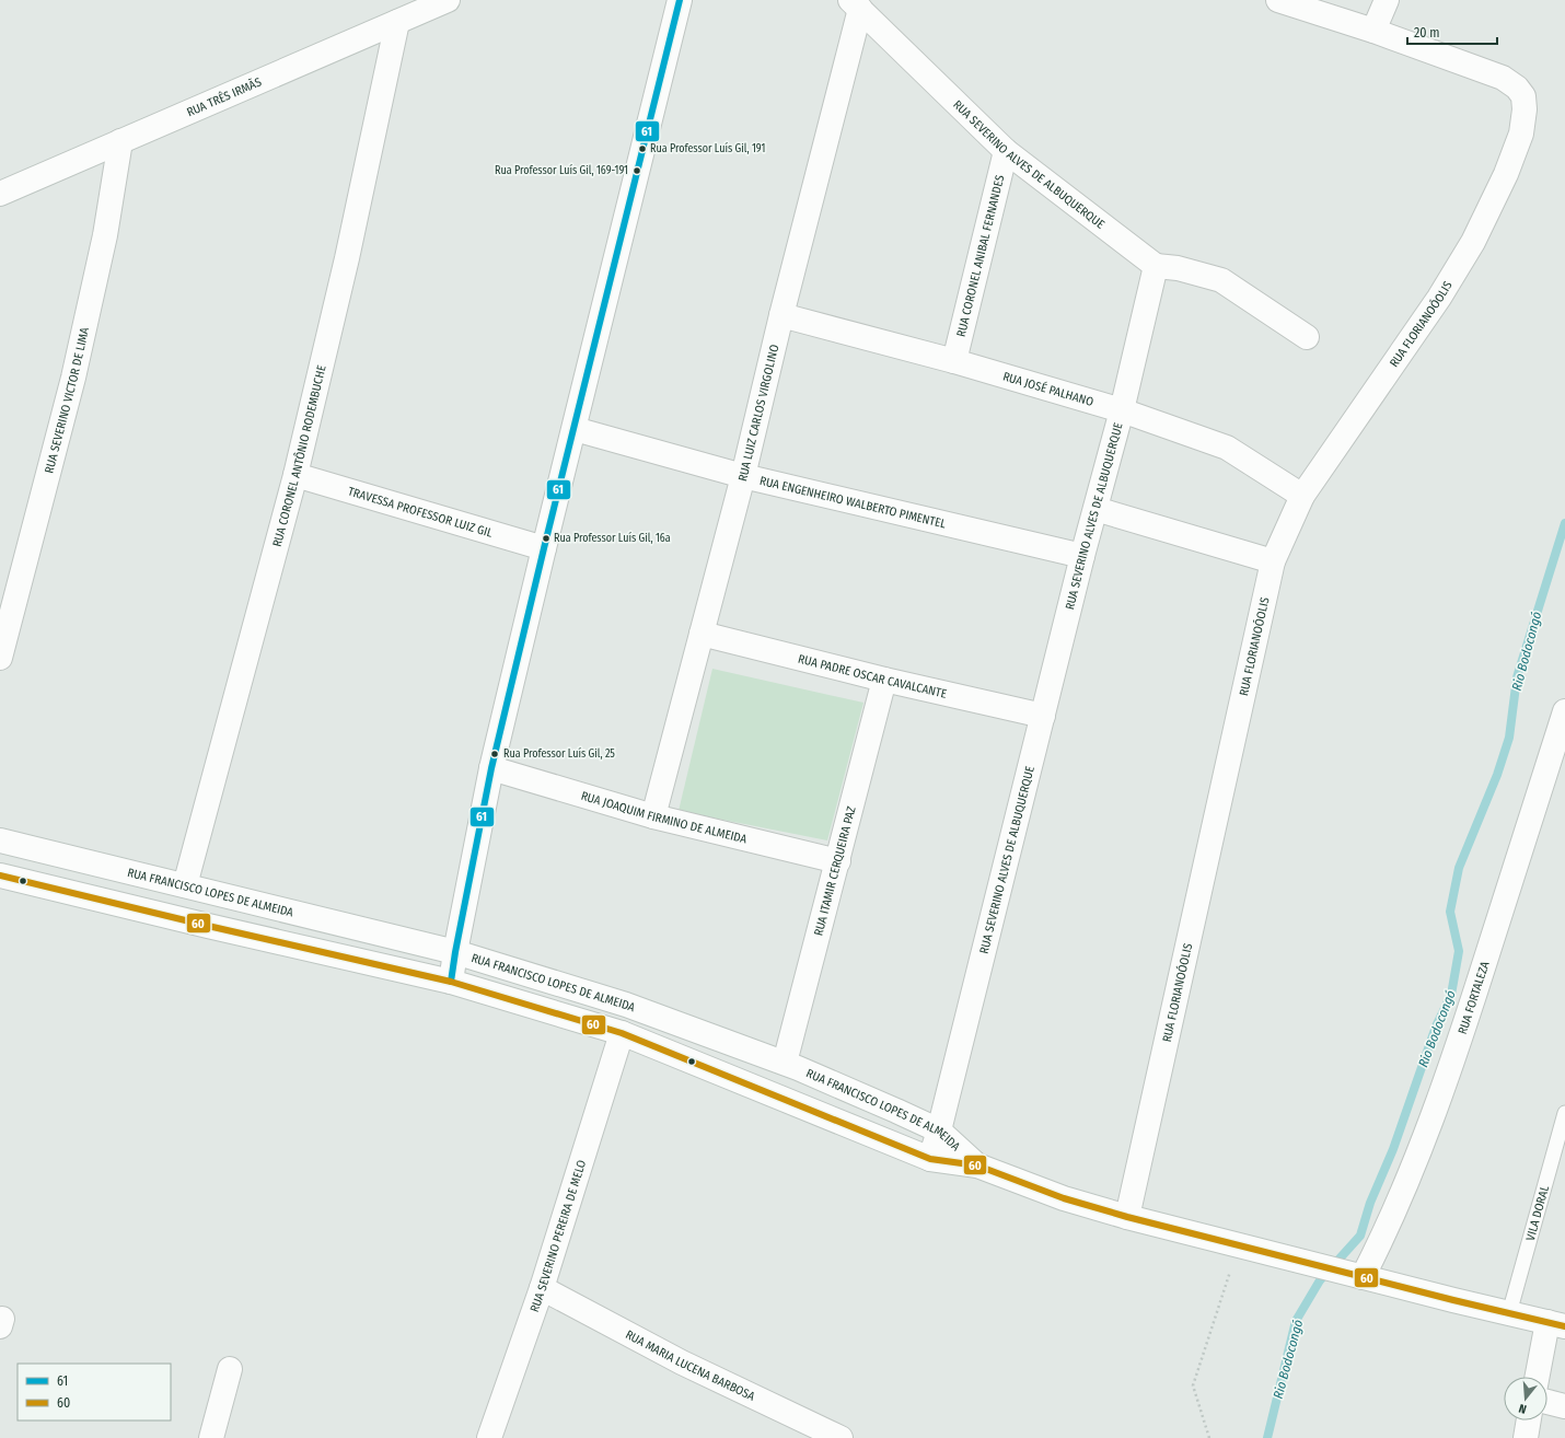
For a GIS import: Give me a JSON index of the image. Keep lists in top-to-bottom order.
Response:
{
  "streets": {
    "street": [
      "RUA TRÊS IRMÃS",
      "RUA SEVERINO ALVES DE ALBUQUERQUE",
      "RUA CORONEL ANIBAL FERNANDES",
      "RUA FLORIANOÓOLIS",
      "RUA JOSÉ PALHANO",
      "RUA SEVERINO VICTOR DE LIMA",
      "RUA LUIZ CARLOS VIRGOLINO",
      "RUA CORONEL ANTÔNIO RODEMBUCHE",
      "RUA ENGENHEIRO WALBERTO PIMENTEL",
      "TRAVESSA PROFESSOR LUIZ GIL",
      "RUA PADRE OSCAR CAVALCANTE",
      "RUA JOAQUIM FIRMINO DE ALMEIDA",
      "RUA ITAMIR CERQUEIRA PAZ",
      "RUA FRANCISCO LOPES DE ALMEIDA",
      "RUA FORTALEZA",
      "RUA SEVERINO PEREIRA DE MELO",
      "RUA MARIA LUCENA BARBOSA"
    ],
    "lane": ["VILA DORAL"]
  },
  "crossings": [
    ["RUA TRÊS IRMÃS", "RUA SEVERINO VICTOR DE LIMA"],
    ["RUA TRÊS IRMÃS", "RUA CORONEL ANTÔNIO RODEMBUCHE"],
    ["RUA SEVERINO ALVES DE ALBUQUERQUE", "RUA CORONEL ANIBAL FERNANDES"],
    ["RUA SEVERINO ALVES DE ALBUQUERQUE", "RUA JOSÉ PALHANO"],
    ["RUA SEVERINO ALVES DE ALBUQUERQUE", "RUA LUIZ CARLOS VIRGOLINO"],
    ["RUA SEVERINO ALVES DE ALBUQUERQUE", "RUA ENGENHEIRO WALBERTO PIMENTEL"],
    ["RUA SEVERINO ALVES DE ALBUQUERQUE", "RUA PADRE OSCAR CAVALCANTE"],
    ["RUA SEVERINO ALVES DE ALBUQUERQUE", "RUA FRANCISCO LOPES DE ALMEIDA"],
    ["RUA CORONEL ANIBAL FERNANDES", "RUA JOSÉ PALHANO"],
    ["RUA FLORIANOÓOLIS", "RUA JOSÉ PALHANO"],
    ["RUA FLORIANOÓOLIS", "RUA FRANCISCO LOPES DE ALMEIDA"],
    ["RUA JOSÉ PALHANO", "RUA LUIZ CARLOS VIRGOLINO"],
    ["RUA LUIZ CARLOS VIRGOLINO", "RUA ENGENHEIRO WALBERTO PIMENTEL"],
    ["RUA LUIZ CARLOS VIRGOLINO", "RUA PADRE OSCAR CAVALCANTE"],
    ["RUA LUIZ CARLOS VIRGOLINO", "RUA JOAQUIM FIRMINO DE ALMEIDA"],
    ["RUA CORONEL ANTÔNIO RODEMBUCHE", "TRAVESSA PROFESSOR LUIZ GIL"],
    ["RUA CORONEL ANTÔNIO RODEMBUCHE", "RUA FRANCISCO LOPES DE ALMEIDA"],
    ["RUA PADRE OSCAR CAVALCANTE", "RUA ITAMIR CERQUEIRA PAZ"],
    ["RUA JOAQUIM FIRMINO DE ALMEIDA", "RUA ITAMIR CERQUEIRA PAZ"],
    ["RUA ITAMIR CERQUEIRA PAZ", "RUA FRANCISCO LOPES DE ALMEIDA"],
    ["RUA FRANCISCO LOPES DE ALMEIDA", "RUA FORTALEZA"],
    ["RUA FRANCISCO LOPES DE ALMEIDA", "VILA DORAL"],
    ["RUA FRANCISCO LOPES DE ALMEIDA", "RUA SEVERINO PEREIRA DE MELO"],
    ["RUA SEVERINO PEREIRA DE MELO", "RUA MARIA LUCENA BARBOSA"]
  ],
  "water": ["Rio Bodocongó"],
  "places": [
    "Rua Professor Luís Gil, 191",
    "Rua Professor Luís Gil, 169-191",
    "Rua Professor Luís Gil, 16a",
    "Rua Professor Luís Gil, 25"
  ],
  "lines": ["transit line 61", "transit line 60"],
  "legend": ["61", "60"],
  "scale_bar": "20 m",
  "north": "bottom"
}
